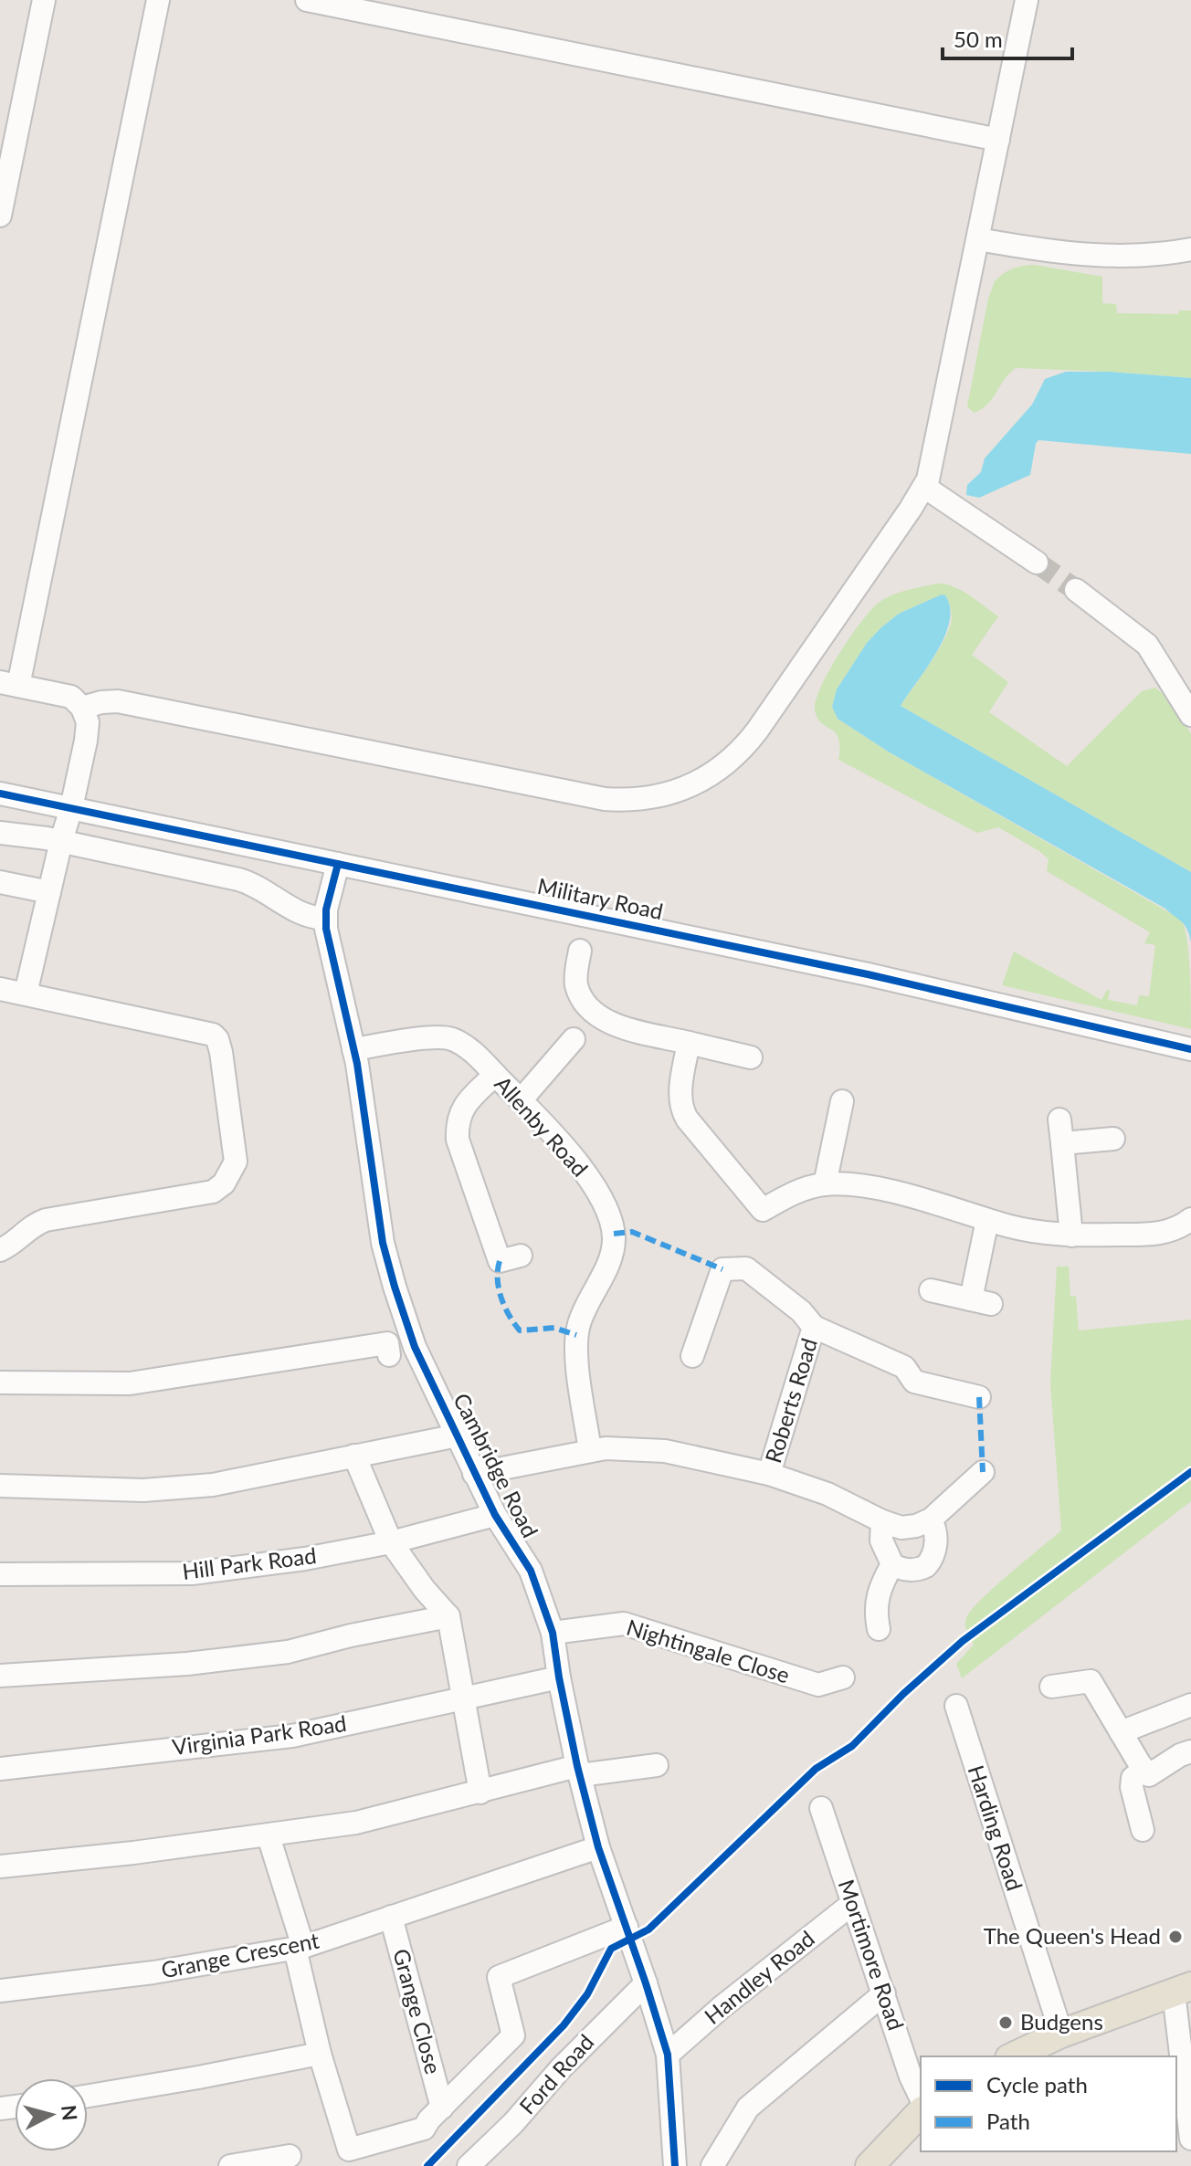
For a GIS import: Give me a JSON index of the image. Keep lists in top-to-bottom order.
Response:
{
  "streets": {
    "street": [
      "Military Road",
      "Allenby Road",
      "Roberts Road",
      "Cambridge Road",
      "Hill Park Road",
      "Nightingale Close",
      "Virginia Park Road",
      "Harding Road",
      "Mortimore Road",
      "Grange Crescent",
      "Handley Road",
      "Grange Close",
      "Ford Road"
    ]
  },
  "crossings": [
    ["Military Road", "Cambridge Road"],
    ["Allenby Road", "Cambridge Road"],
    ["Cambridge Road", "Hill Park Road"],
    ["Cambridge Road", "Nightingale Close"],
    ["Cambridge Road", "Virginia Park Road"],
    ["Cambridge Road", "Grange Crescent"],
    ["Cambridge Road", "Handley Road"],
    ["Cambridge Road", "Ford Road"],
    ["Mortimore Road", "Handley Road"],
    ["Grange Crescent", "Grange Close"]
  ],
  "places": ["The Queen's Head", "Budgens"],
  "legend": ["Cycle path", "Path"],
  "scale_bar": "50 m",
  "north": "right"
}
